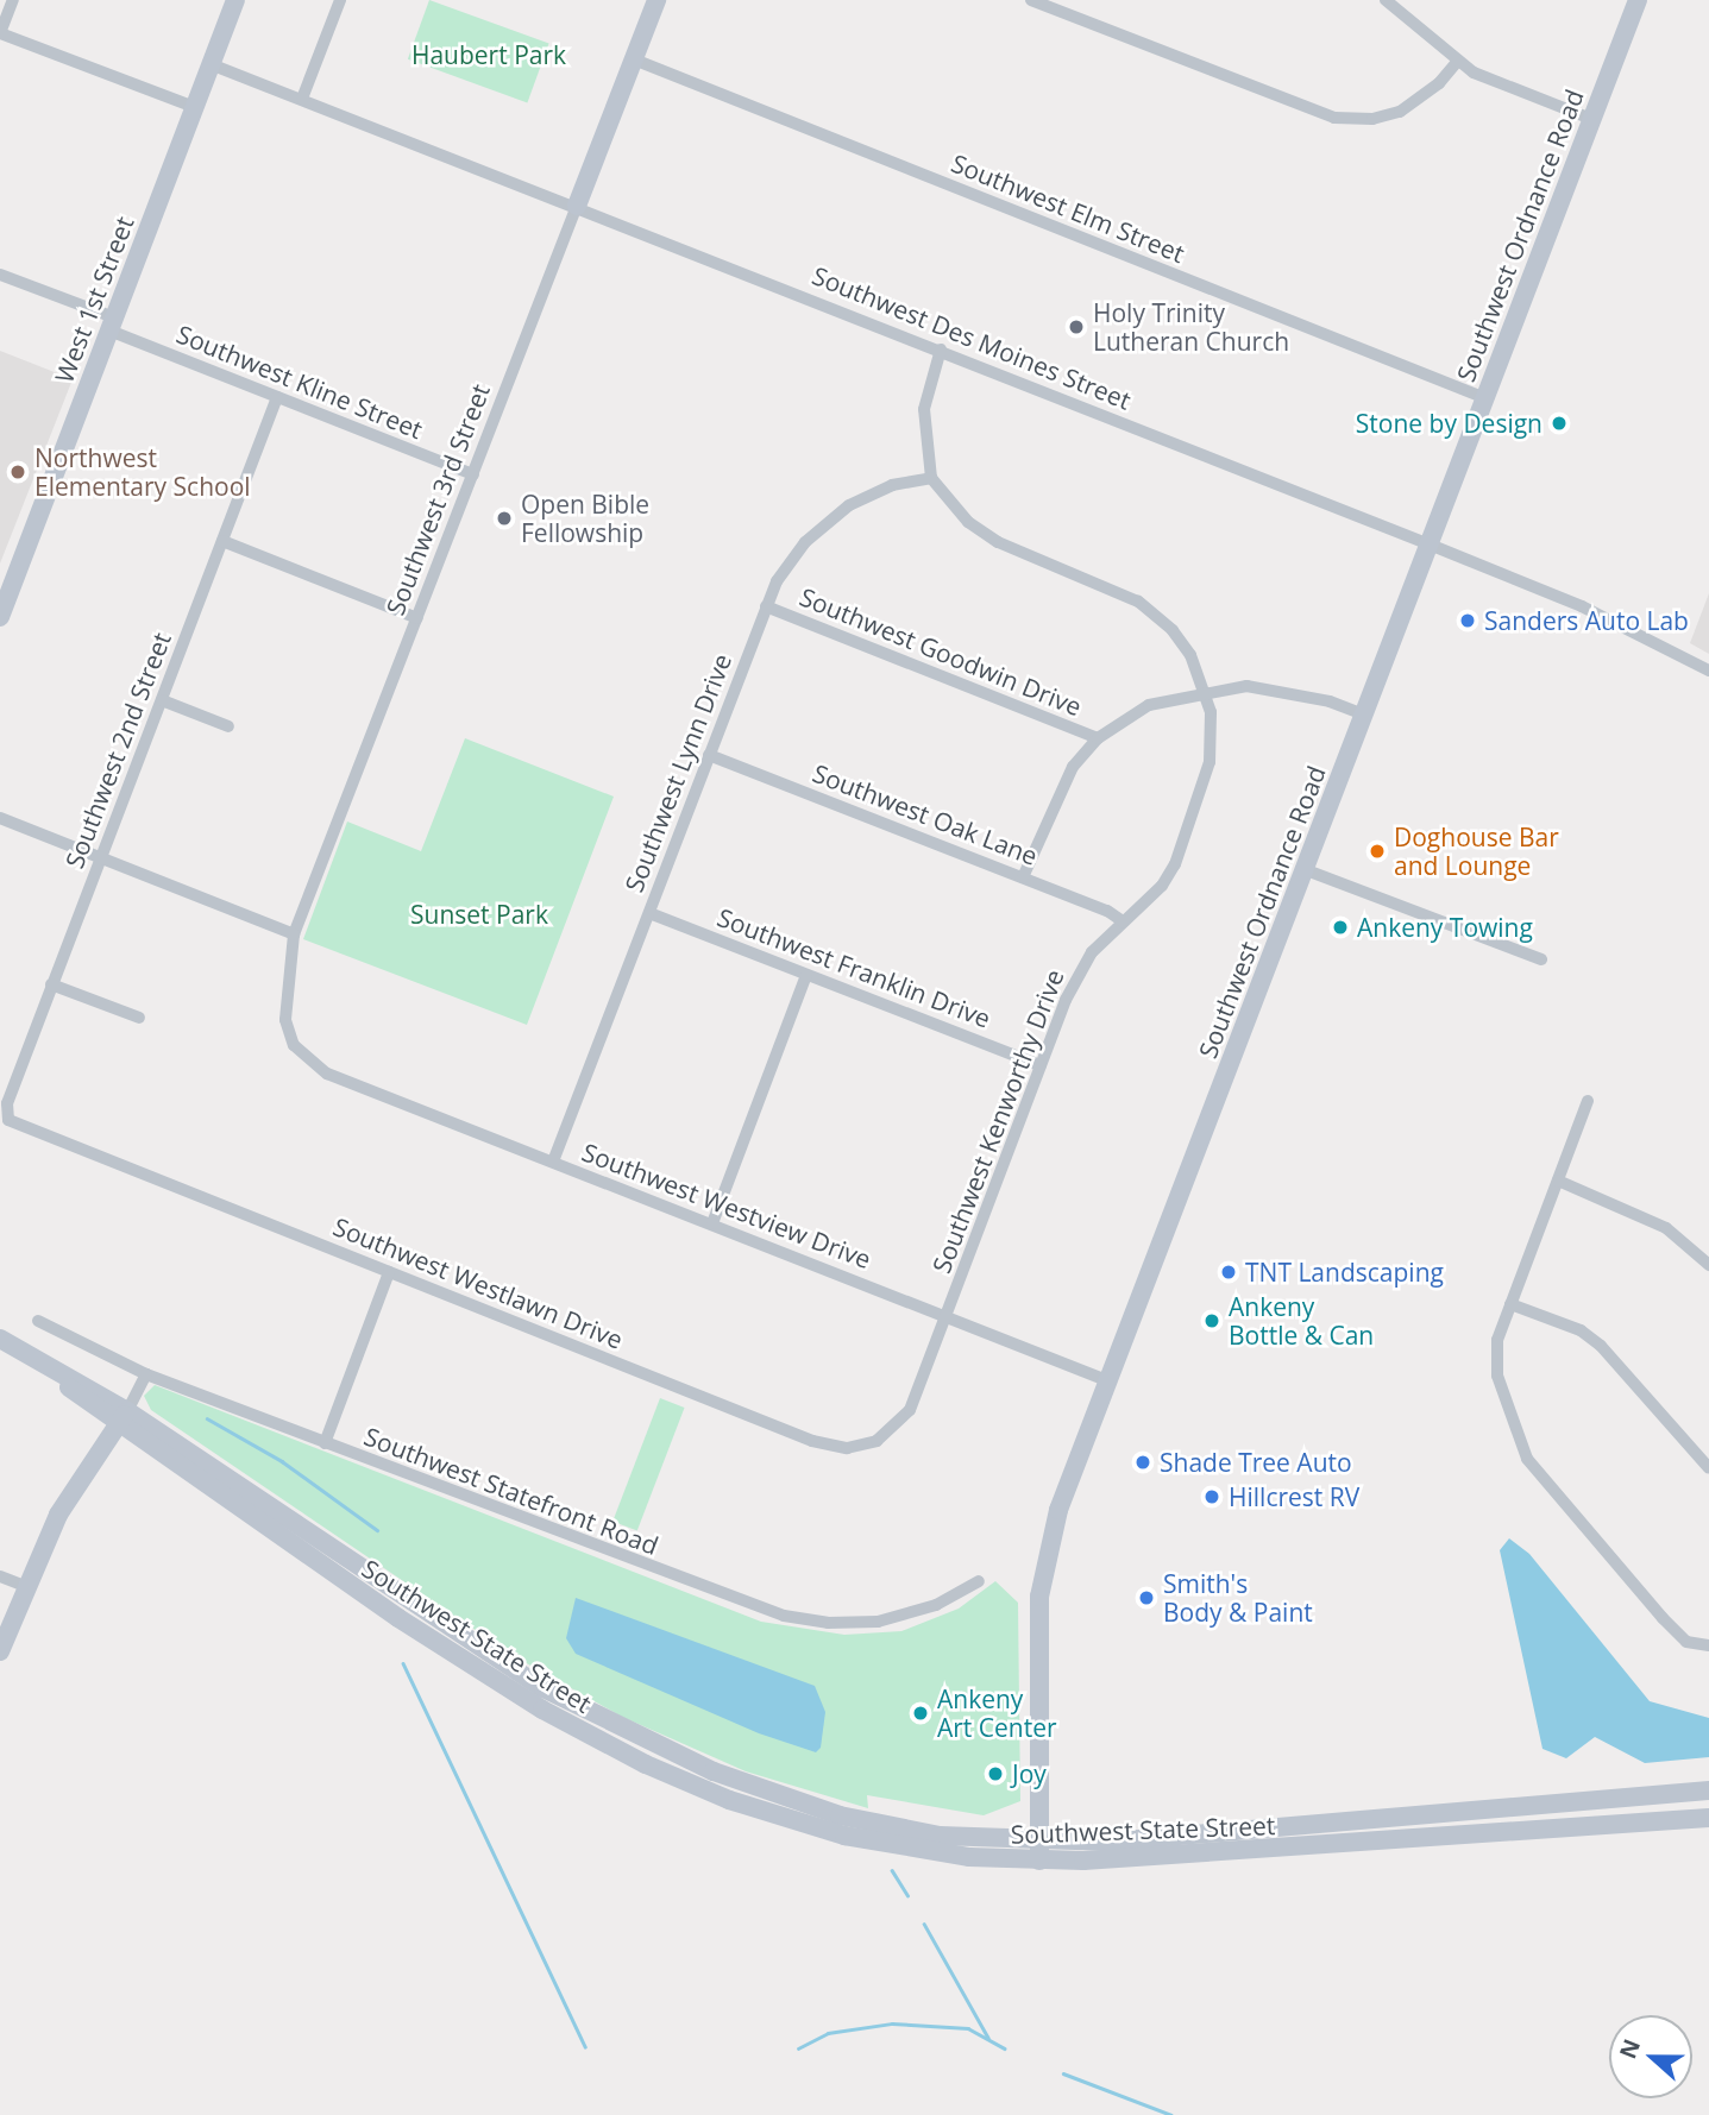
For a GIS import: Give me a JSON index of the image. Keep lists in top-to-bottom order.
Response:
{
  "streets": {
    "main road": [
      "Southwest Ordnance Road",
      "West 1st Street",
      "Southwest 3rd Street",
      "Southwest State Street"
    ],
    "street": [
      "Southwest Elm Street",
      "Southwest Des Moines Street",
      "Southwest Kline Street",
      "Southwest Goodwin Drive",
      "Southwest 2nd Street",
      "Southwest Lynn Drive",
      "Southwest Oak Lane",
      "Southwest Franklin Drive",
      "Southwest Kenworthy Drive",
      "Southwest Westview Drive",
      "Southwest Westlawn Drive",
      "Southwest Statefront Road"
    ]
  },
  "crossings": [
    ["Southwest Elm Street", "Southwest Ordnance Road"],
    ["Southwest Elm Street", "Southwest 3rd Street"],
    ["Southwest Ordnance Road", "Southwest Des Moines Street"],
    ["Southwest Ordnance Road", "Southwest Westview Drive"],
    ["Southwest Ordnance Road", "Southwest State Street"],
    ["West 1st Street", "Southwest Des Moines Street"],
    ["West 1st Street", "Southwest Kline Street"],
    ["Southwest Des Moines Street", "Southwest 3rd Street"],
    ["Southwest Kline Street", "Southwest 3rd Street"],
    ["Southwest Kline Street", "Southwest 2nd Street"],
    ["Southwest 3rd Street", "Southwest Westview Drive"],
    ["Southwest Goodwin Drive", "Southwest Lynn Drive"],
    ["Southwest 2nd Street", "Southwest Westlawn Drive"],
    ["Southwest Lynn Drive", "Southwest Oak Lane"],
    ["Southwest Lynn Drive", "Southwest Franklin Drive"],
    ["Southwest Lynn Drive", "Southwest Kenworthy Drive"],
    ["Southwest Lynn Drive", "Southwest Westview Drive"],
    ["Southwest Oak Lane", "Southwest Kenworthy Drive"],
    ["Southwest Franklin Drive", "Southwest Kenworthy Drive"],
    ["Southwest Kenworthy Drive", "Southwest Westview Drive"],
    ["Southwest Kenworthy Drive", "Southwest Westlawn Drive"]
  ],
  "parks": ["Haubert Park", "Sunset Park"],
  "places": [
    "Holy Trinity Lutheran Church",
    "Stone by Design",
    "Northwest Elementary School",
    "Open Bible Fellowship",
    "Sanders Auto Lab",
    "Doghouse Bar and Lounge",
    "Ankeny Towing",
    "TNT Landscaping",
    "Ankeny Bottle & Can",
    "Shade Tree Auto",
    "Hillcrest RV",
    "Smith's Body & Paint",
    "Ankeny Art Center",
    "Joy"
  ],
  "north": "left"
}
